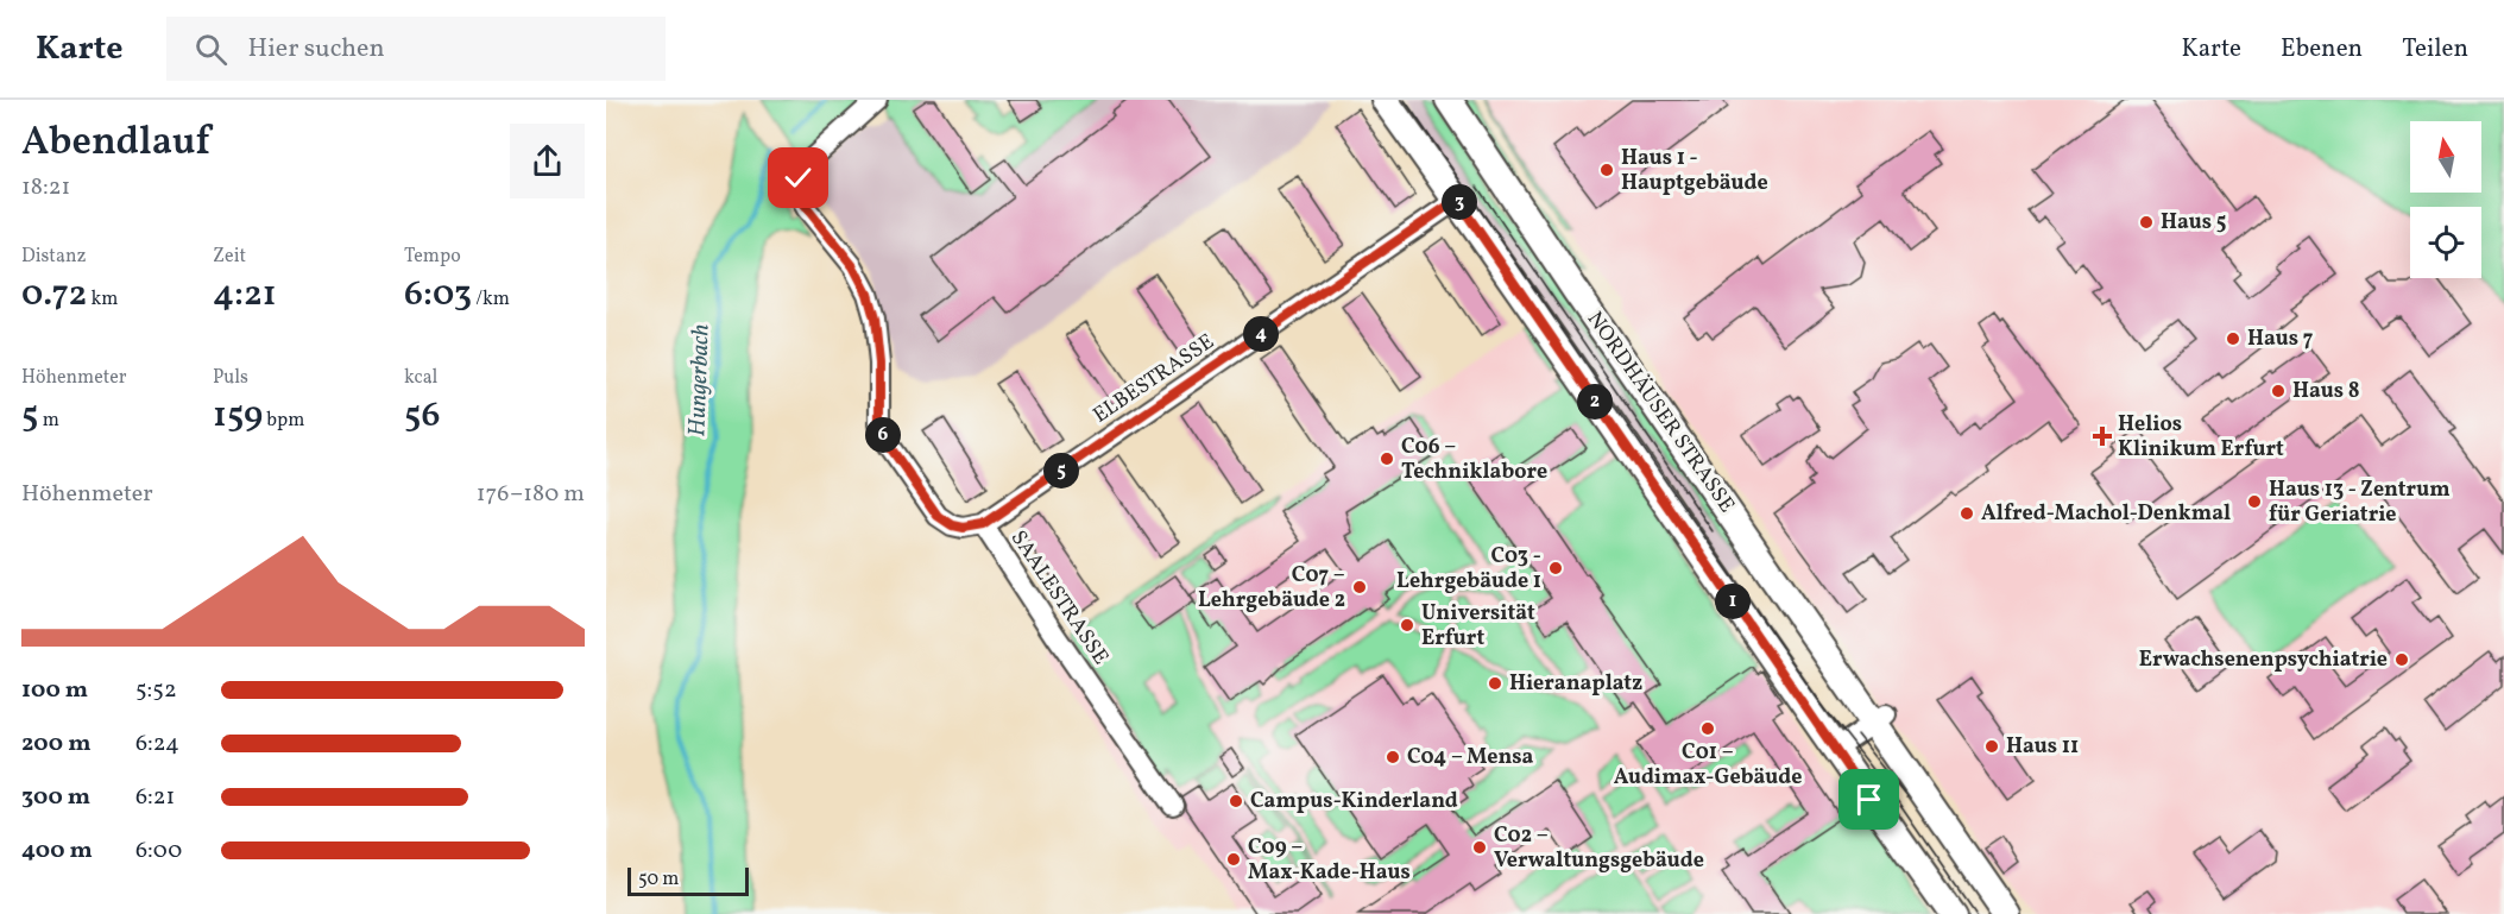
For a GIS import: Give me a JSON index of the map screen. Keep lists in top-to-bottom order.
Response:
{
  "streets": {
    "main road": ["NORDHÄUSER STRASSE"],
    "street": ["ELBESTRASSE", "SAALESTRASSE"]
  },
  "crossings": [
    ["ELBESTRASSE", "SAALESTRASSE"]
  ],
  "water": ["Hungerbach"],
  "places": {
    "other": [
      "Haus 1 - Hauptgebäude",
      "Haus 5",
      "Haus 7",
      "Haus 8",
      "C06 – Techniklabore",
      "Haus 13 - Zentrum für Geriatrie",
      "Alfred-Machol-Denkmal",
      "C03 - Lehrgebäude 1",
      "C07 – Lehrgebäude 2",
      "Universität Erfurt",
      "Erwachsenenpsychiatrie",
      "Hieranaplatz",
      "C01 – Audimax-Gebäude",
      "Haus 11",
      "C04 – Mensa",
      "Campus-Kinderland",
      "C02 – Verwaltungsgebäude",
      "C09 – Max-Kade-Haus"
    ],
    "health": ["Helios Klinikum Erfurt"]
  },
  "scale_bar": "50 m",
  "north": "top",
  "page": {
    "header": "Karte",
    "search": "Hier suchen",
    "nav": ["Karte", "Ebenen", "Teilen"],
    "heading": ["Abendlauf", "18:21"],
    "pins": [
      "3",
      "4",
      "2",
      "6",
      "5",
      "1"
    ],
    "stats": [
      ["Distanz", "0.72 km"],
      ["Zeit", "4:21"],
      ["Tempo", "6:03 /km"],
      ["Höhenmeter", "5 m"],
      ["Puls", "159 bpm"],
      ["kcal", "56"]
    ],
    "chart": ["Höhenmeter", "176–180 m"],
    "list": [
      {
        "name": "100 m",
        "note": "5:52"
      },
      {
        "name": "200 m",
        "note": "6:24"
      },
      {
        "name": "300 m",
        "note": "6:21"
      },
      {
        "name": "400 m",
        "note": "6:00"
      }
    ],
    "scale": "50 m"
  }
}
